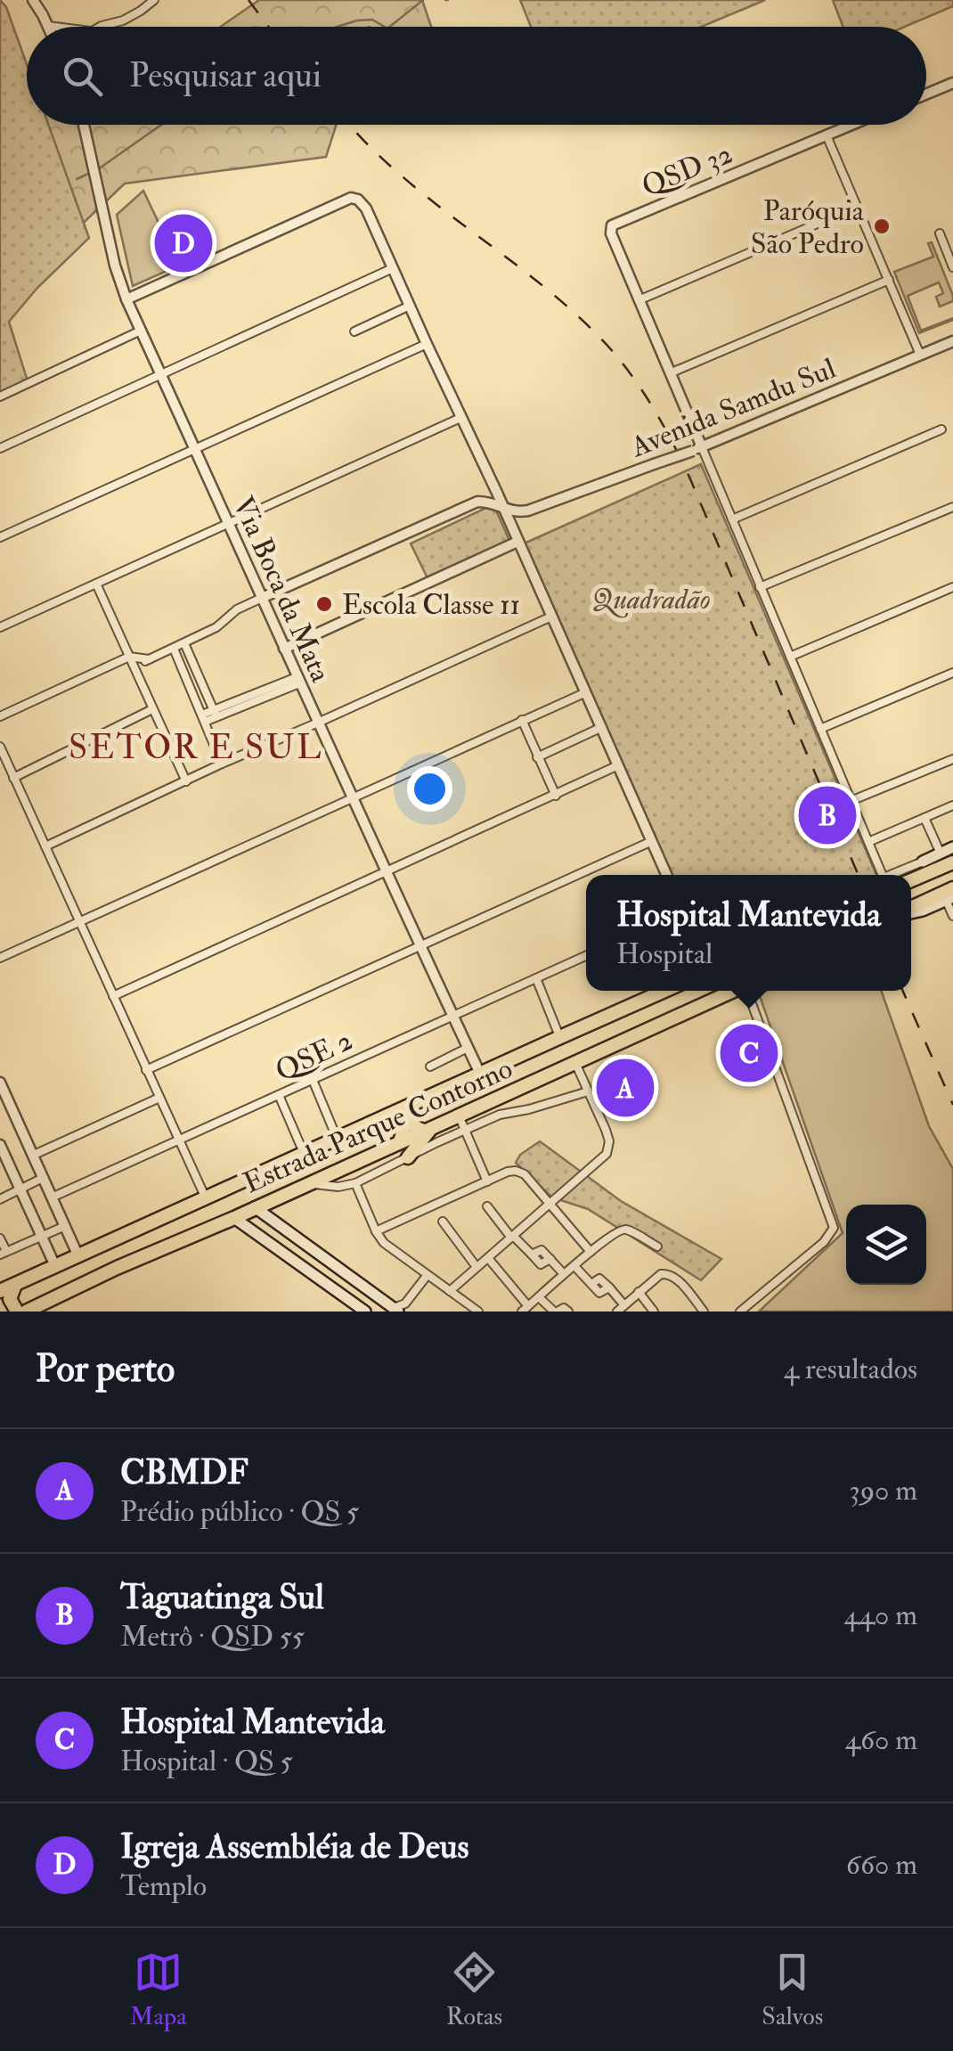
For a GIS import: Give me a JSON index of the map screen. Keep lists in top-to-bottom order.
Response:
{
  "streets": {
    "highway": ["Estrada Parque Contorno"],
    "street": [
      "QSD 32",
      "Avenida Samdu Sul",
      "Via Boca da Mata",
      "QSE 2"
    ]
  },
  "crossings": [
    ["Via Boca da Mata", "QSE 2"],
    ["Via Boca da Mata", "Estrada Parque Contorno"]
  ],
  "districts": ["SETOR E SUL"],
  "parks": ["Quadradão"],
  "places": ["Paróquia São Pedro", "Escola Classe 11"],
  "page": {
    "search": "Pesquisar aqui",
    "pins": [
      "D",
      "B",
      "C",
      "A"
    ],
    "popup": ["Hospital Mantevida", "Hospital"],
    "heading": ["Por perto", "4 resultados"],
    "list": [
      {
        "mark": "A",
        "name": "CBMDF",
        "note": "Prédio público · QS 5",
        "value": "390 m"
      },
      {
        "mark": "B",
        "name": "Taguatinga Sul",
        "note": "Metrô · QSD 55",
        "value": "440 m"
      },
      {
        "mark": "C",
        "name": "Hospital Mantevida",
        "note": "Hospital · QS 5",
        "value": "460 m"
      },
      {
        "mark": "D",
        "name": "Igreja Assembléia de Deus",
        "note": "Templo",
        "value": "660 m"
      }
    ],
    "nav": ["Mapa", "Rotas", "Salvos"]
  }
}
